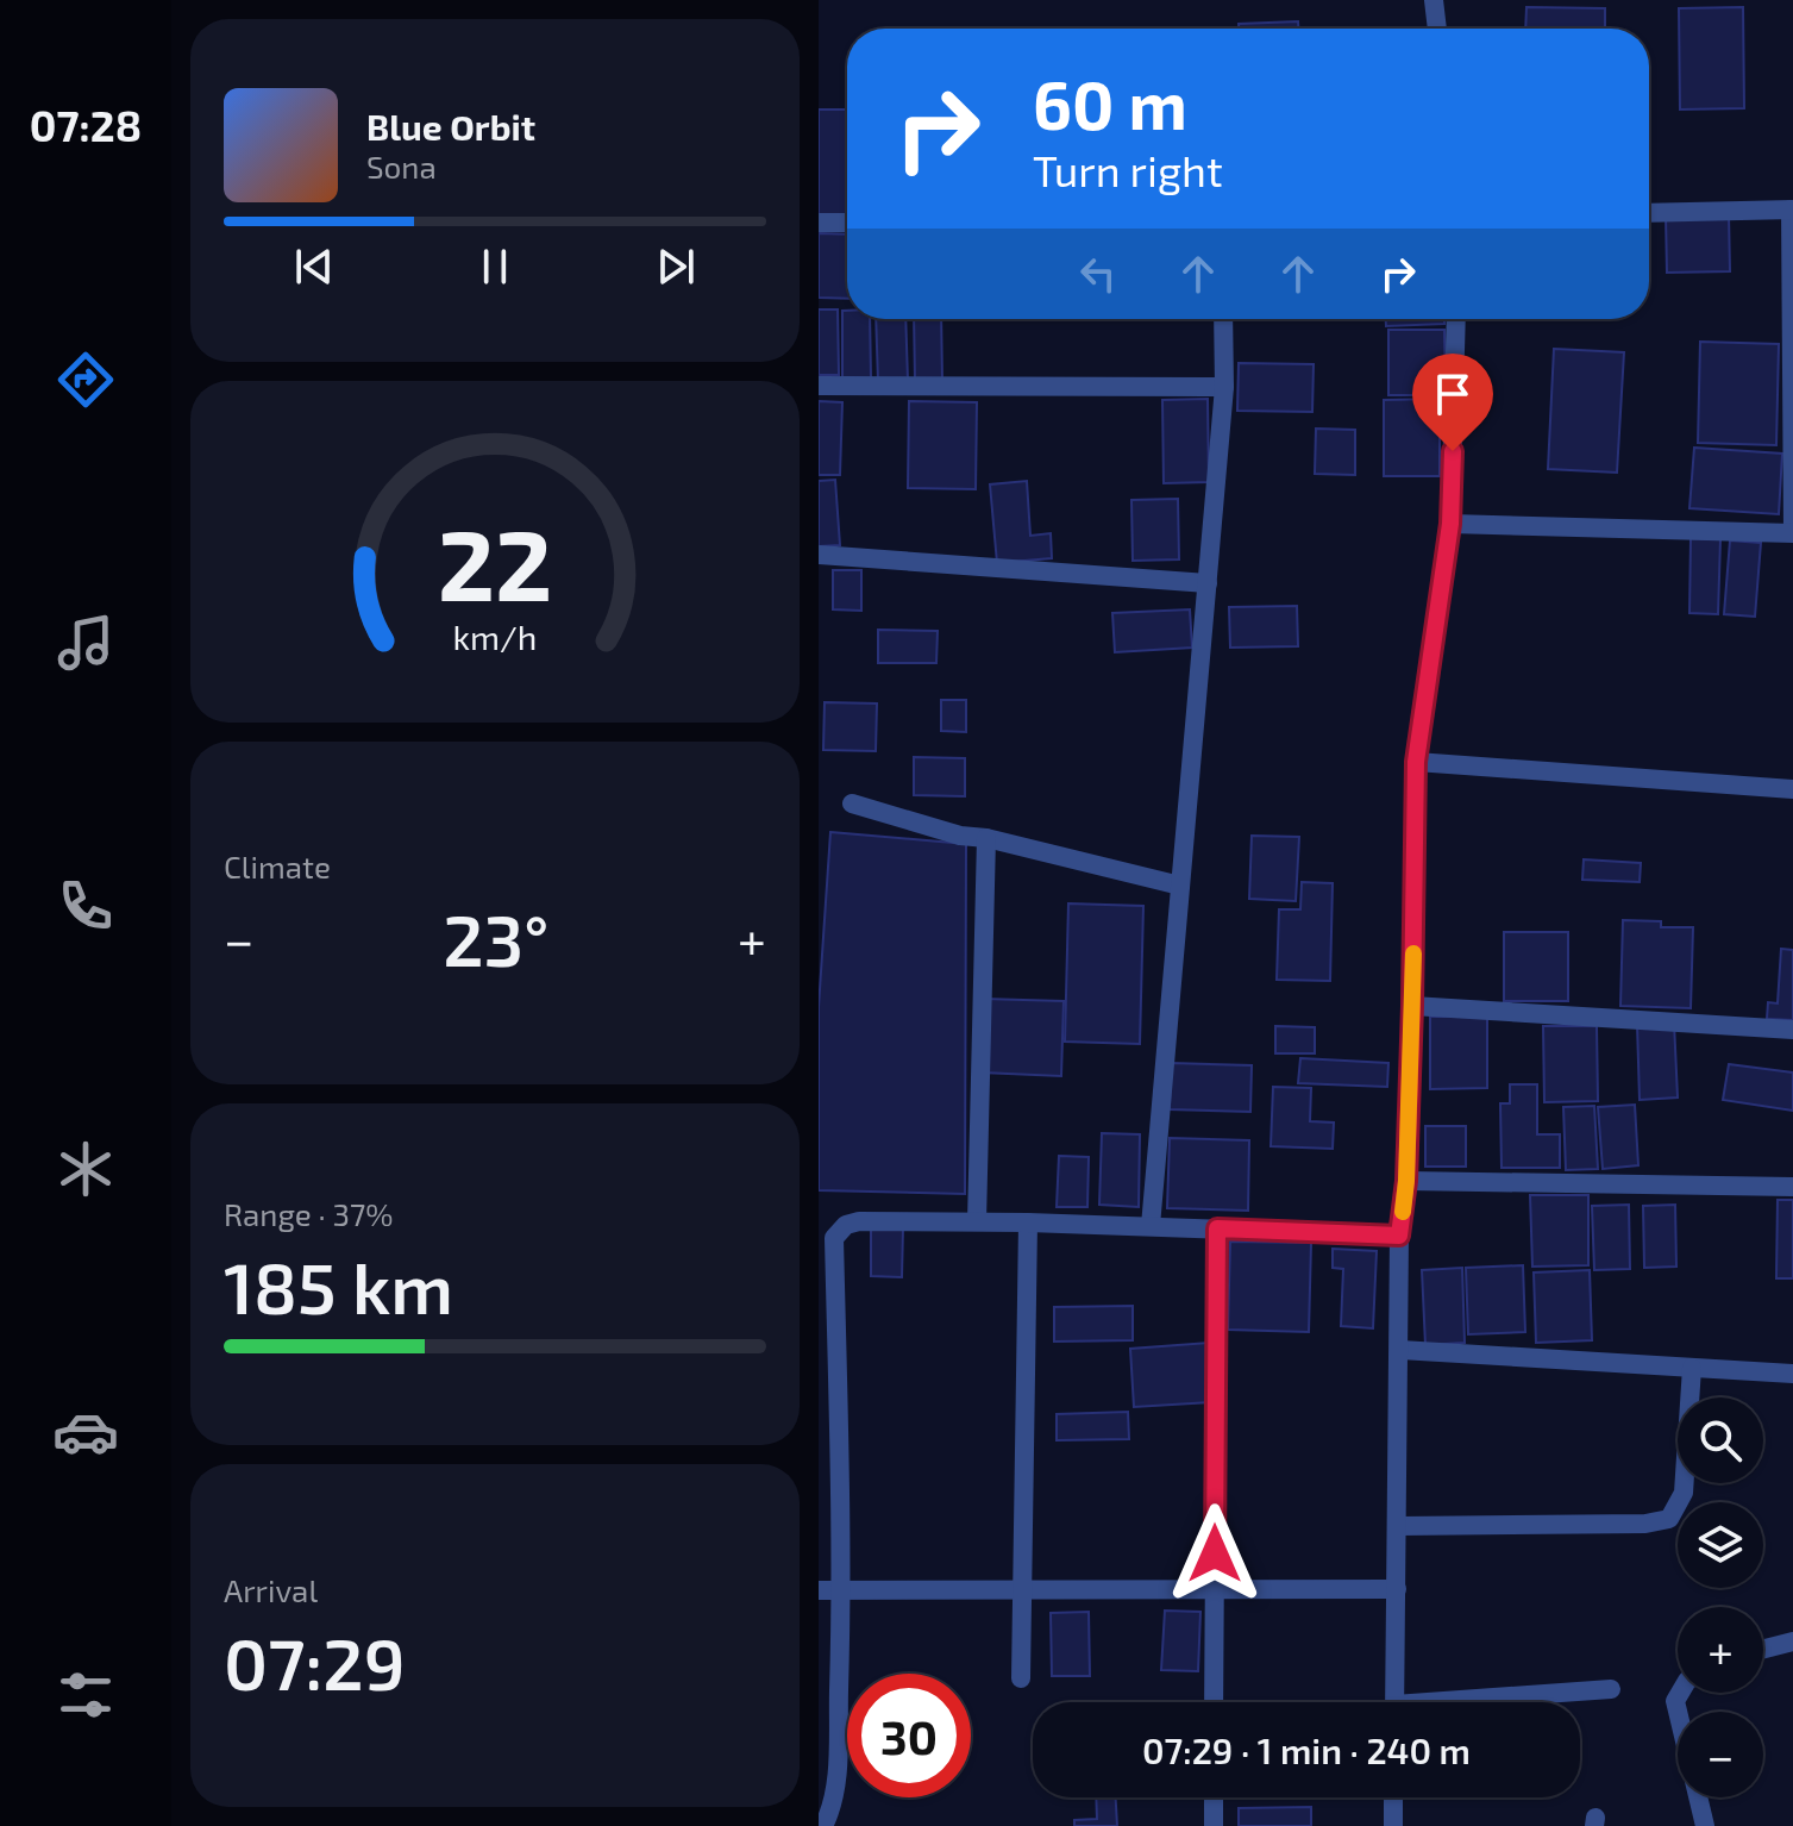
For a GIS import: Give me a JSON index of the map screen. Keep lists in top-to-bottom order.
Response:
{
  "page": {
    "tabs": "07:28",
    "turn": ["60 m", "Turn right"],
    "song": ["Blue Orbit", "Sona"],
    "tile": [
      "Climate",
      ["Range · 37%", "185 km"],
      ["Arrival", "07:29"]
    ],
    "heat": ["−", "23°", "+"],
    "map_buttons": ["+", "−"],
    "limit": "30",
    "trip": "07:29 · 1 min · 240 m",
    "gauge": ["22", "km/h"]
  }
}
